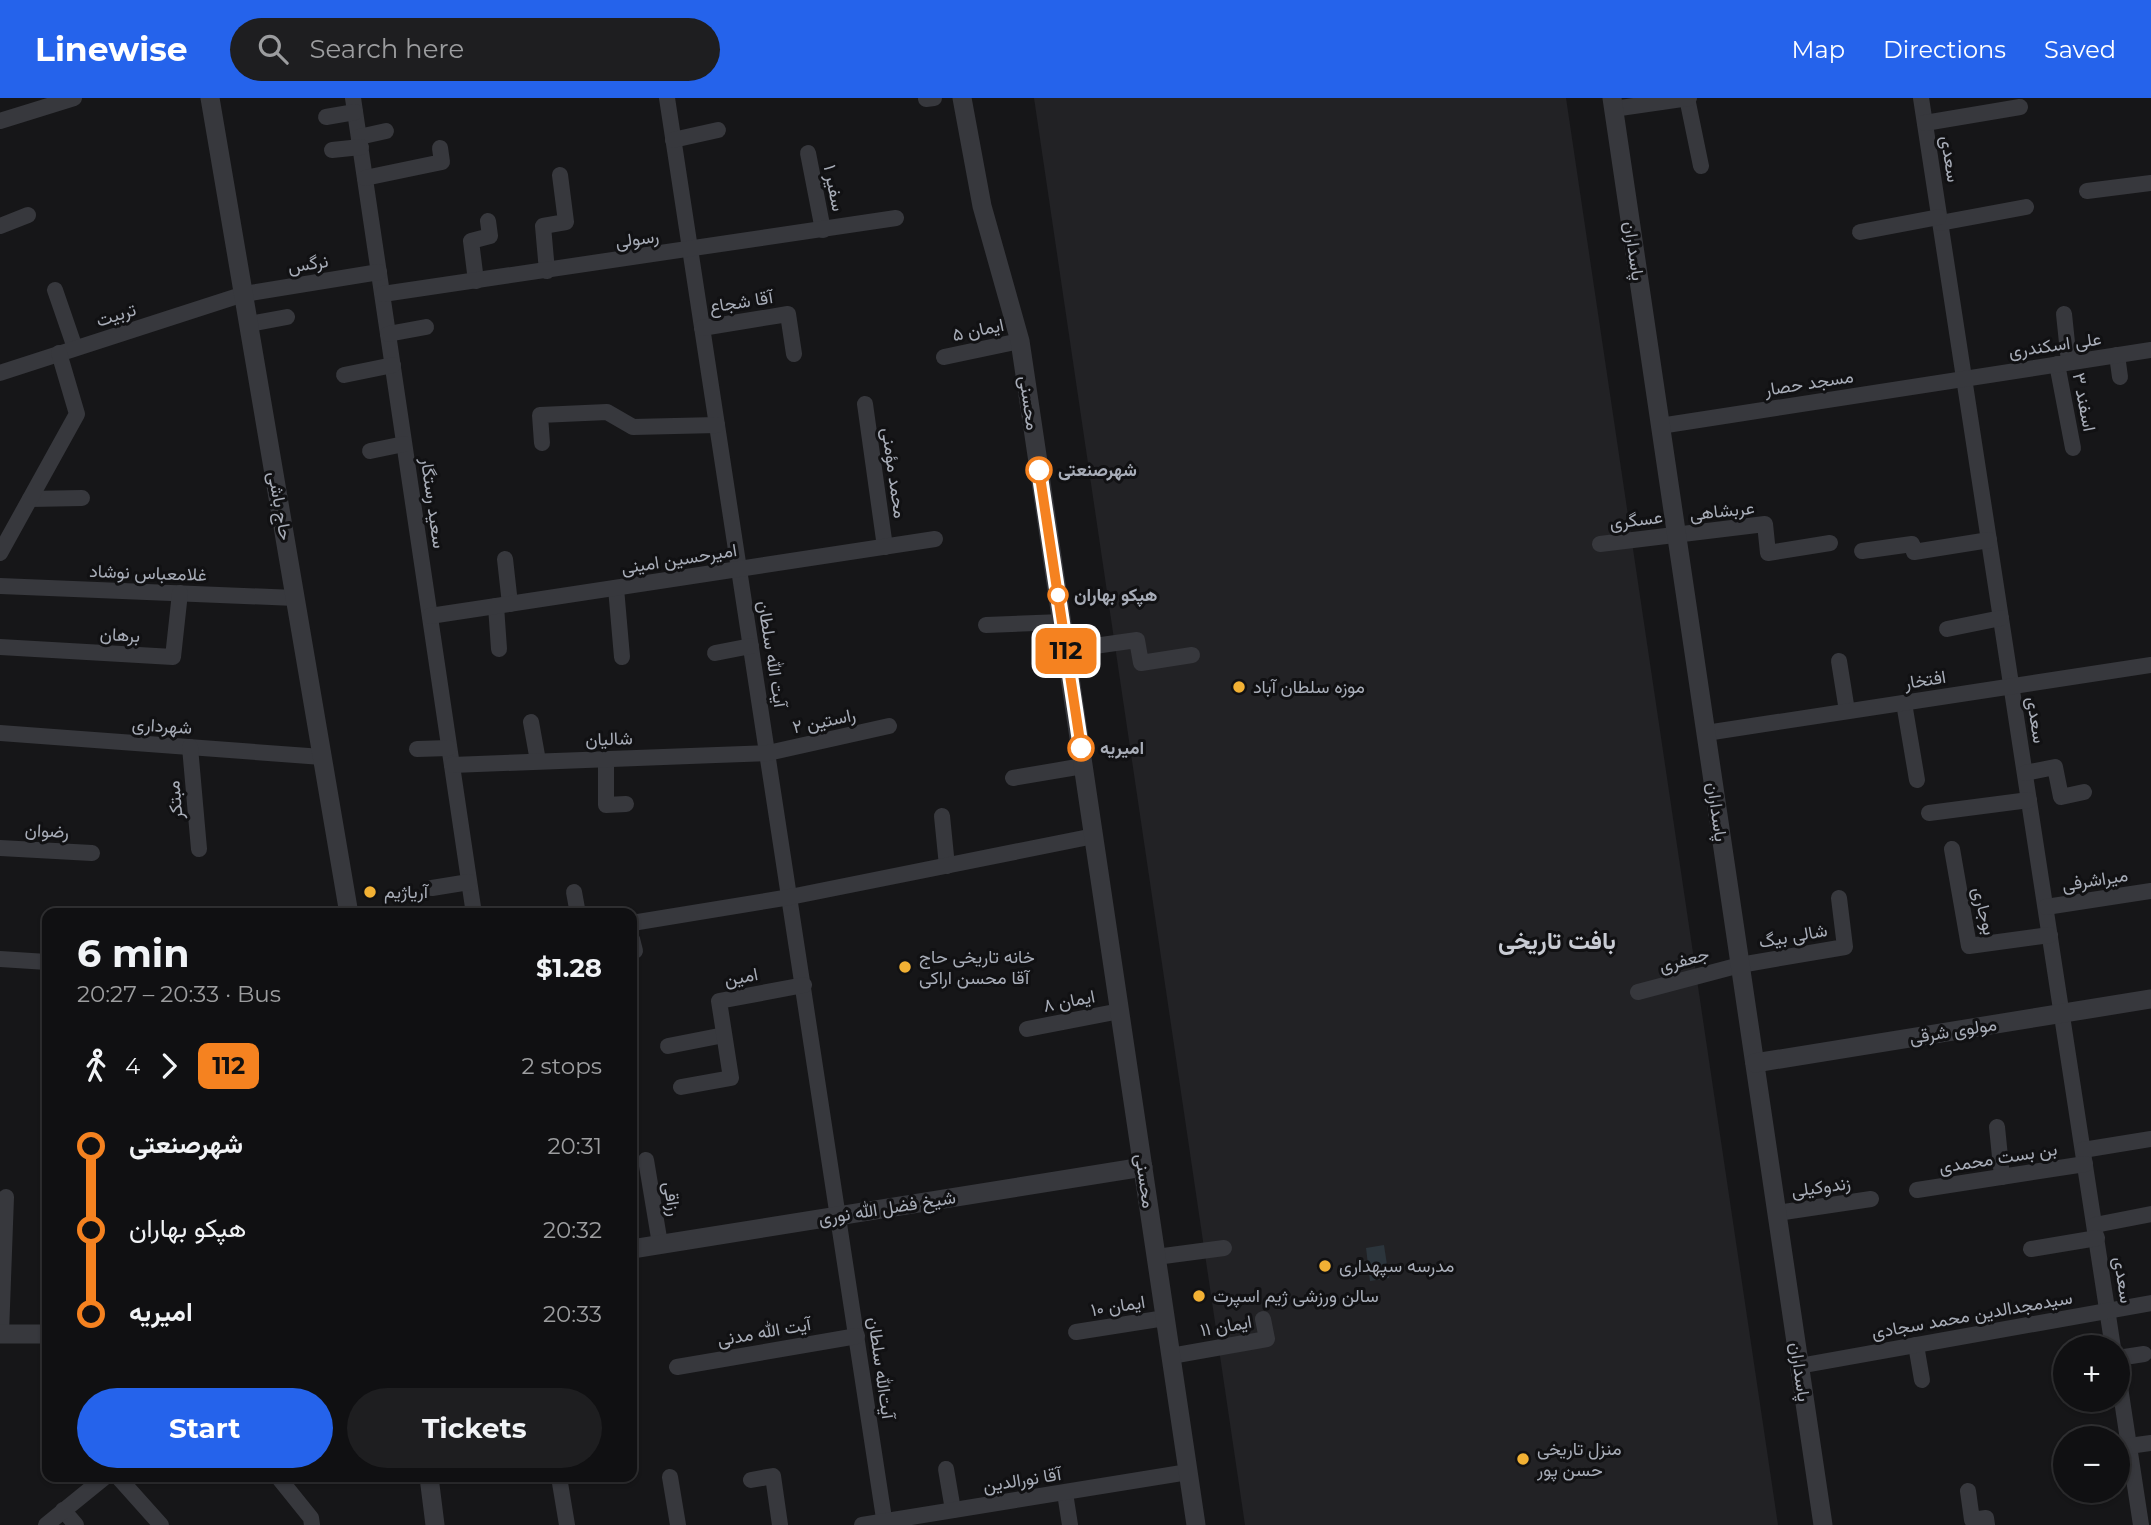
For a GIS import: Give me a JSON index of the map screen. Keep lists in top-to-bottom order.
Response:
{
  "streets": {
    "street": [
      "سعدی",
      "سفیر ۱",
      "رسولی",
      "پاسداران",
      "نرگس",
      "آقا شجاع",
      "تربیت",
      "ایمان ۵",
      "علی اسکندری",
      "مسجد حصار",
      "اسفند ۳",
      "محسنی",
      "محمد مؤمنی",
      "سعید رستگار",
      "حاج باشی",
      "عربشاهی",
      "عسگری",
      "امیرحسین امینی",
      "غلامعباس نوشاد",
      "برهان",
      "آیت الله سلطان",
      "افتخار",
      "راستین ۲",
      "شهرداری",
      "شالیان",
      "مبتکر",
      "رضوان",
      "میراشرفی",
      "بوجاری",
      "شالی بیگ",
      "جعفری",
      "امین",
      "ایمان ۸",
      "مولوی شرقی",
      "بن بست محمدی",
      "زندوکیلی",
      "رزاقی",
      "شیخ فضل الله نوری",
      "ایمان ۱۰",
      "سیدمجدالدین محمد سجادی",
      "ایمان ۱۱",
      "آیت الله مدنی",
      "آیت‌الله سلطان",
      "آقا نورالدین"
    ]
  },
  "crossings": [
    ["سعدی", "علی اسکندری"],
    ["سعدی", "مسجد حصار"],
    ["سعدی", "افتخار"],
    ["سعدی", "میراشرفی"],
    ["سعدی", "بوجاری"],
    ["سعدی", "مولوی شرقی"],
    ["سعدی", "بن بست محمدی"],
    ["سعدی", "سیدمجدالدین محمد سجادی"],
    ["سفیر ۱", "رسولی"],
    ["رسولی", "سعید رستگار"],
    ["رسولی", "آیت الله سلطان"],
    ["پاسداران", "مسجد حصار"],
    ["پاسداران", "عربشاهی"],
    ["پاسداران", "عسگری"],
    ["پاسداران", "افتخار"],
    ["پاسداران", "شالی بیگ"],
    ["پاسداران", "جعفری"],
    ["پاسداران", "مولوی شرقی"],
    ["پاسداران", "زندوکیلی"],
    ["پاسداران", "سیدمجدالدین محمد سجادی"],
    ["نرگس", "تربیت"],
    ["نرگس", "سعید رستگار"],
    ["نرگس", "حاج باشی"],
    ["آقا شجاع", "آیت الله سلطان"],
    ["تربیت", "حاج باشی"],
    ["ایمان ۵", "محسنی"],
    ["علی اسکندری", "مسجد حصار"],
    ["علی اسکندری", "اسفند ۳"],
    ["محسنی", "ایمان ۸"],
    ["محسنی", "شیخ فضل الله نوری"],
    ["محسنی", "ایمان ۱۰"],
    ["محسنی", "ایمان ۱۱"],
    ["محسنی", "آقا نورالدین"],
    ["محمد مؤمنی", "امیرحسین امینی"],
    ["سعید رستگار", "امیرحسین امینی"],
    ["سعید رستگار", "شالیان"],
    ["حاج باشی", "غلامعباس نوشاد"],
    ["حاج باشی", "شهرداری"],
    ["عربشاهی", "عسگری"],
    ["امیرحسین امینی", "آیت الله سلطان"],
    ["غلامعباس نوشاد", "برهان"],
    ["آیت الله سلطان", "راستین ۲"],
    ["آیت الله سلطان", "شالیان"],
    ["آیت الله سلطان", "امین"],
    ["آیت الله سلطان", "شیخ فضل الله نوری"],
    ["آیت الله سلطان", "آیت‌الله سلطان"],
    ["راستین ۲", "شالیان"],
    ["شهرداری", "مبتکر"],
    ["شالی بیگ", "جعفری"],
    ["رزاقی", "شیخ فضل الله نوری"],
    ["شیخ فضل الله نوری", "آیت‌الله سلطان"],
    ["آیت الله مدنی", "آیت‌الله سلطان"],
    ["آیت‌الله سلطان", "آقا نورالدین"]
  ],
  "districts": ["بافت تاریخی"],
  "places": [
    "شهرصنعتی",
    "هپکو بهاران",
    "موزه سلطان آباد",
    "امیریه",
    "آریاژیم",
    "خانه تاریخی حاج آقا محسن اراکی",
    "مدرسه سپهداری",
    "سالن ورزشی ژیم اسپرت",
    "منزل تاریخی حسن پور"
  ],
  "lines": ["bus line 112"],
  "page": {
    "header": "Linewise",
    "search": "Search here",
    "nav": ["Map", "Directions", "Saved"],
    "on_map": "112",
    "heading": ["6 min", "20:27 – 20:33 · Bus", "$1.28"],
    "legs": ["4", "112", "2 stops"],
    "list": [
      {
        "name": "شهرصنعتی",
        "value": "20:31"
      },
      {
        "name": "هپکو بهاران",
        "value": "20:32"
      },
      {
        "name": "امیریه",
        "value": "20:33"
      }
    ],
    "map_buttons": ["+", "−"],
    "buttons": ["Start", "Tickets"]
  }
}
